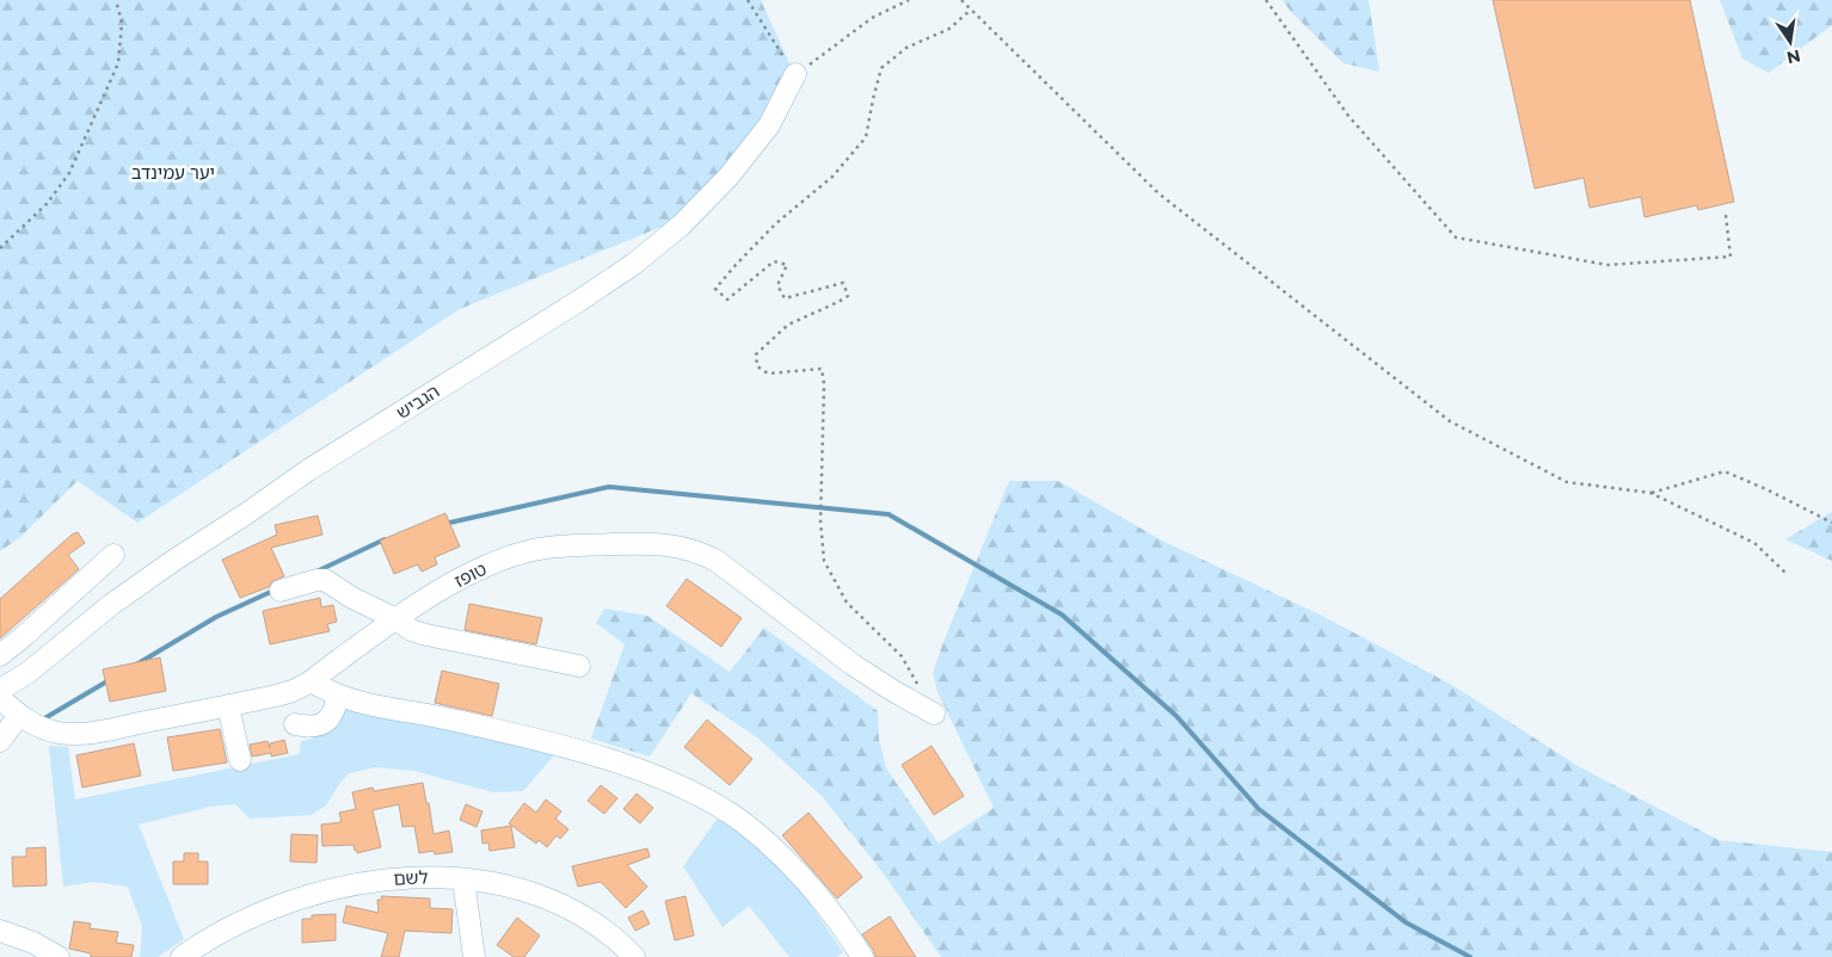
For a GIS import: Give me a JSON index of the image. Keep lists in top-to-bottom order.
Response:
{
  "streets": {
    "street": ["הגביש", "טופז", "לשם"]
  },
  "parks": ["יער עמינדב"],
  "north": "bottom"
}
